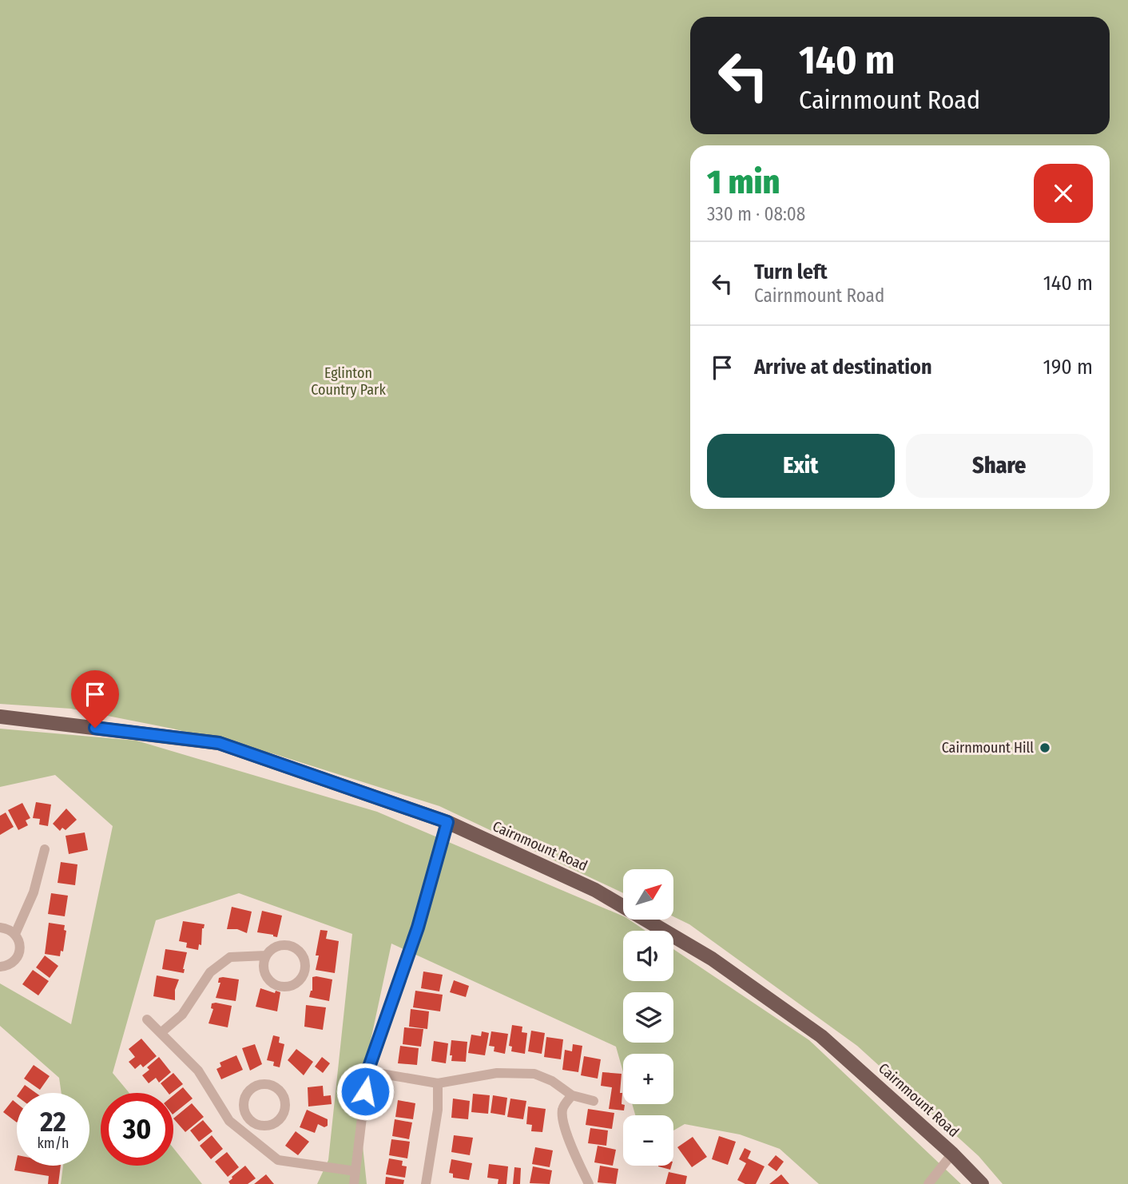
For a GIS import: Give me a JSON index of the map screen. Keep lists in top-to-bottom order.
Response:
{
  "streets": {
    "main road": ["Cairnmount Road"]
  },
  "parks": ["Eglinton Country Park"],
  "places": ["Cairnmount Hill"],
  "north": "top right",
  "page": {
    "turn": ["140 m", "Cairnmount Road"],
    "heading": ["1 min", "330 m · 08:08"],
    "list": [
      {
        "name": "Turn left",
        "note": "Cairnmount Road",
        "value": "140 m"
      },
      {
        "name": "Arrive at destination",
        "value": "190 m"
      }
    ],
    "buttons": ["Exit", "Share"],
    "map_buttons": ["+", "−"],
    "speed": "22 km/h",
    "limit": "30"
  }
}
